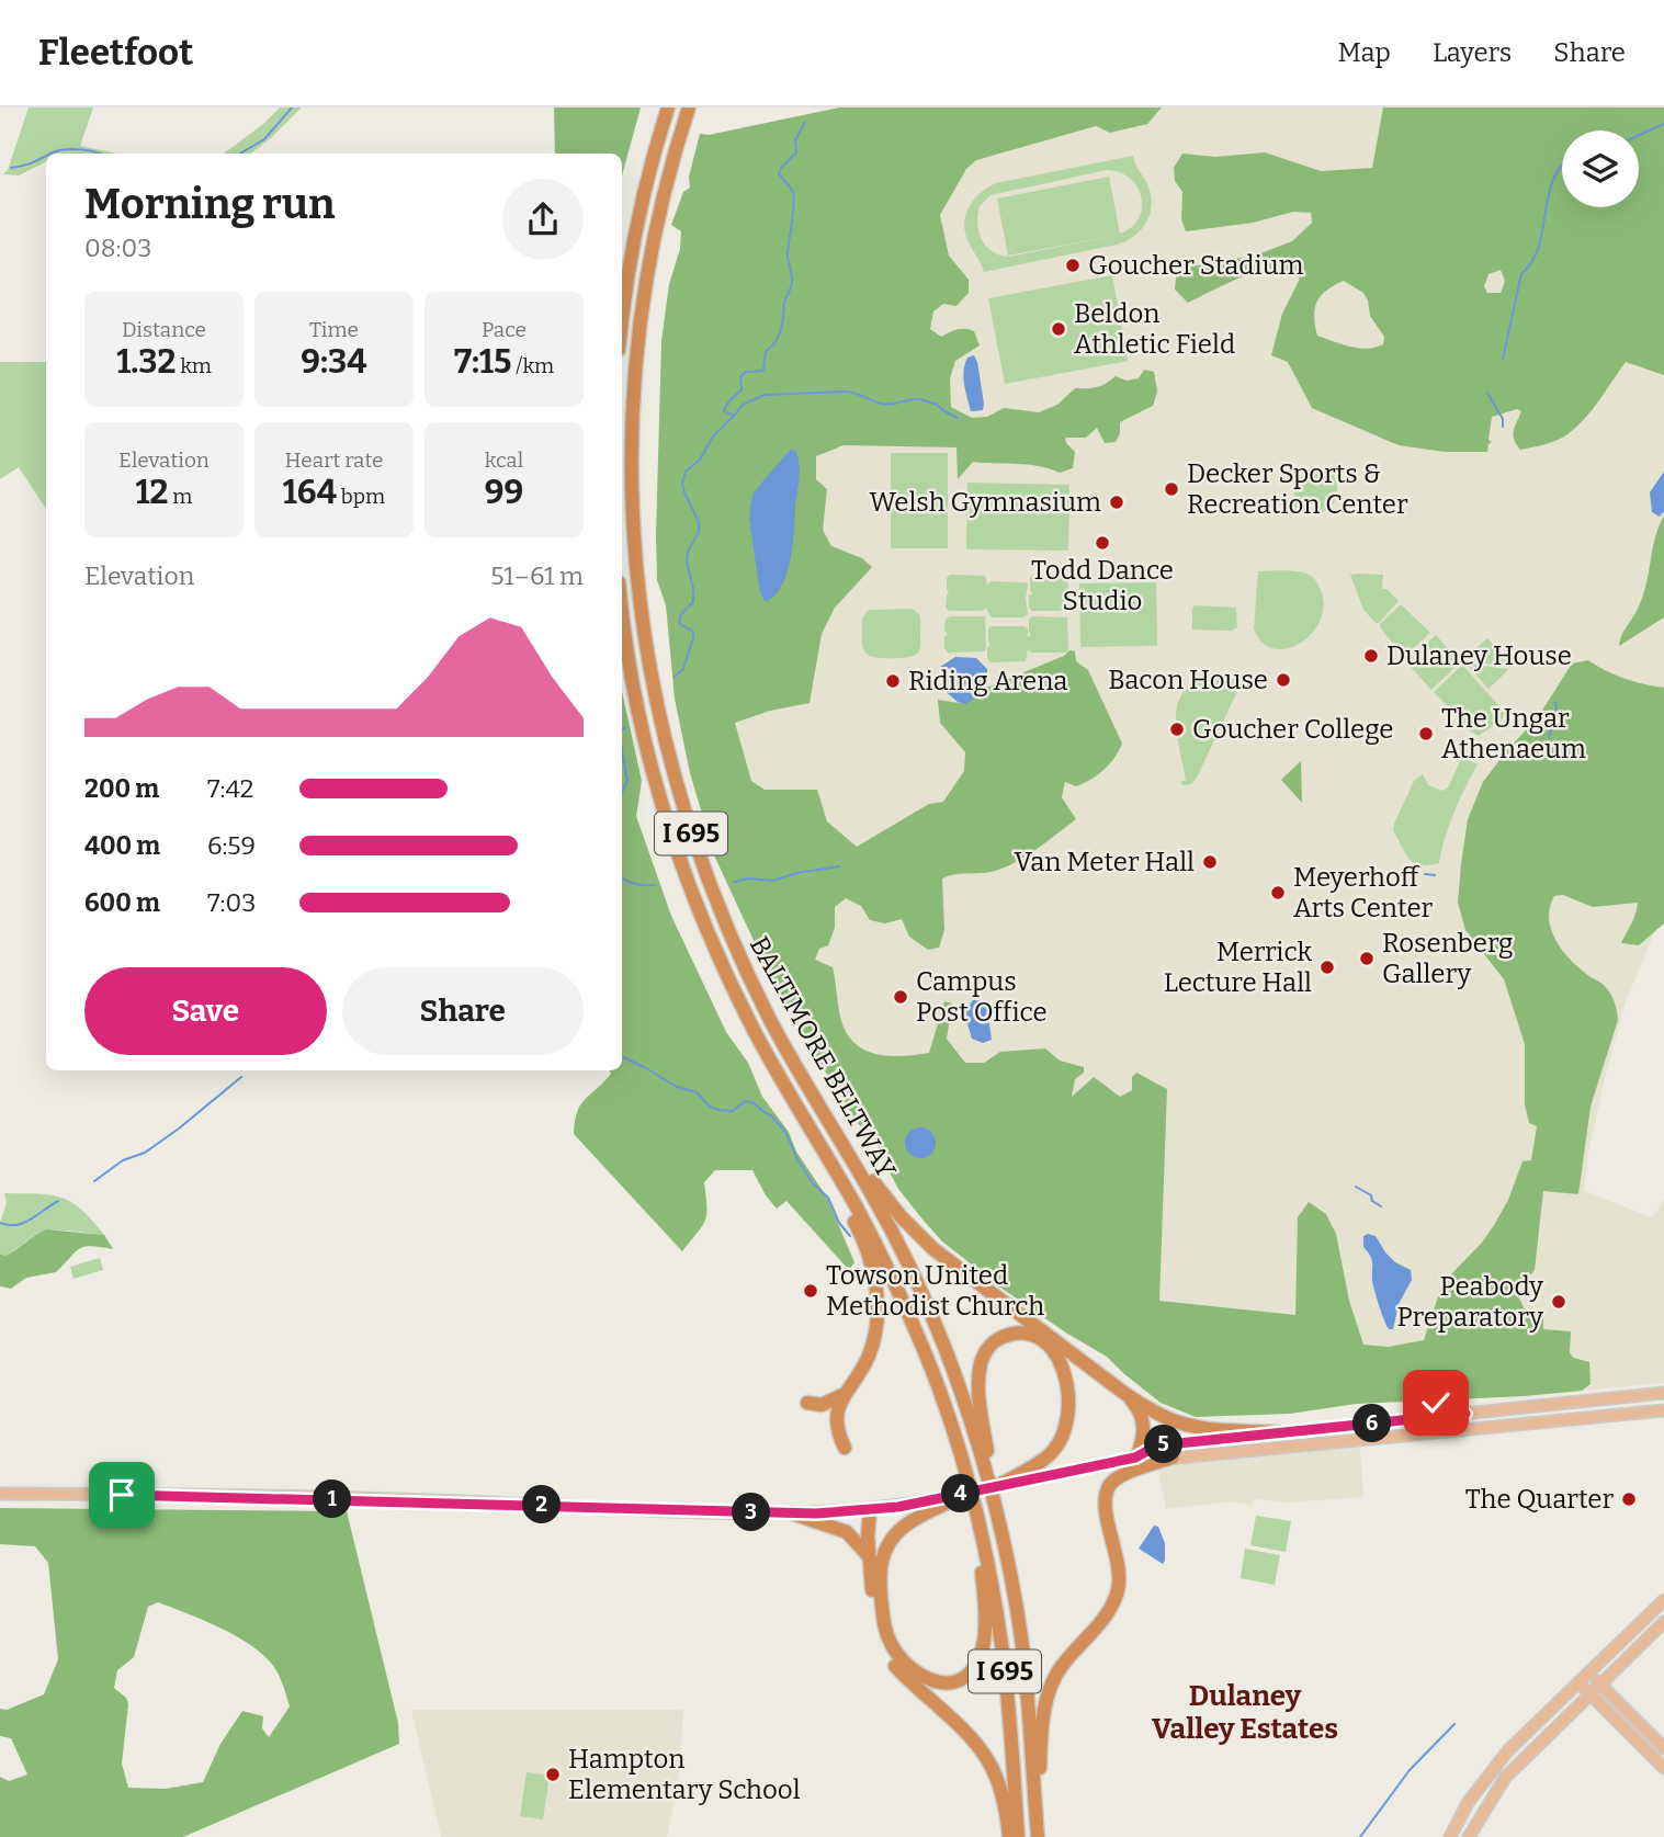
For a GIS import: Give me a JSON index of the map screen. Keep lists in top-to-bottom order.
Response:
{
  "streets": {
    "highway": ["I 695", "BALTIMORE BELTWAY"]
  },
  "districts": ["Dulaney Valley Estates"],
  "places": [
    "Goucher Stadium",
    "Beldon Athletic Field",
    "Decker Sports & Recreation Center",
    "Welsh Gymnasium",
    "Todd Dance Studio",
    "Dulaney House",
    "Bacon House",
    "Riding Arena",
    "Goucher College",
    "The Ungar Athenaeum",
    "Van Meter Hall",
    "Meyerhoff Arts Center",
    "Rosenberg Gallery",
    "Merrick Lecture Hall",
    "Campus Post Office",
    "Towson United Methodist Church",
    "Peabody Preparatory",
    "The Quarter",
    "Hampton Elementary School"
  ],
  "page": {
    "header": "Fleetfoot",
    "nav": ["Map", "Layers", "Share"],
    "heading": ["Morning run", "08:03"],
    "stats": [
      ["Distance", "1.32 km"],
      ["Time", "9:34"],
      ["Pace", "7:15 /km"],
      ["Elevation", "12 m"],
      ["Heart rate", "164 bpm"],
      ["kcal", "99"]
    ],
    "chart": ["Elevation", "51–61 m"],
    "list": [
      {
        "name": "200 m",
        "note": "7:42"
      },
      {
        "name": "400 m",
        "note": "6:59"
      },
      {
        "name": "600 m",
        "note": "7:03"
      }
    ],
    "buttons": ["Save", "Share"],
    "pins": [
      "6",
      "5",
      "4",
      "1",
      "2",
      "3"
    ]
  }
}
